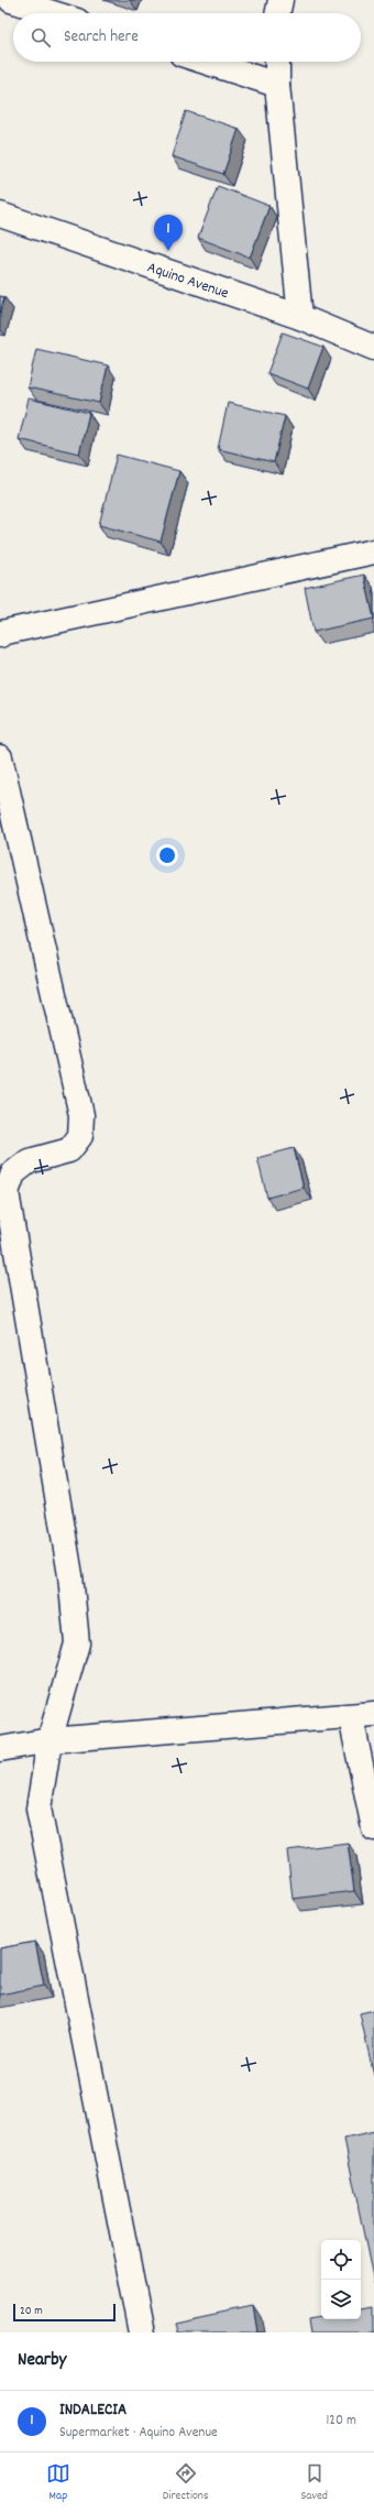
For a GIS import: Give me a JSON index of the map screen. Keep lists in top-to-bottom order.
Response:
{
  "streets": {
    "street": ["Aquino Avenue"]
  },
  "scale_bar": "20 m",
  "page": {
    "search": "Search here",
    "pins": "1",
    "scale": "20 m",
    "heading": "Nearby",
    "list": [
      {
        "mark": "1",
        "name": "INDALECIA",
        "note": "Supermarket · Aquino Avenue",
        "value": "120 m"
      }
    ],
    "nav": ["Map", "Directions", "Saved"]
  }
}
